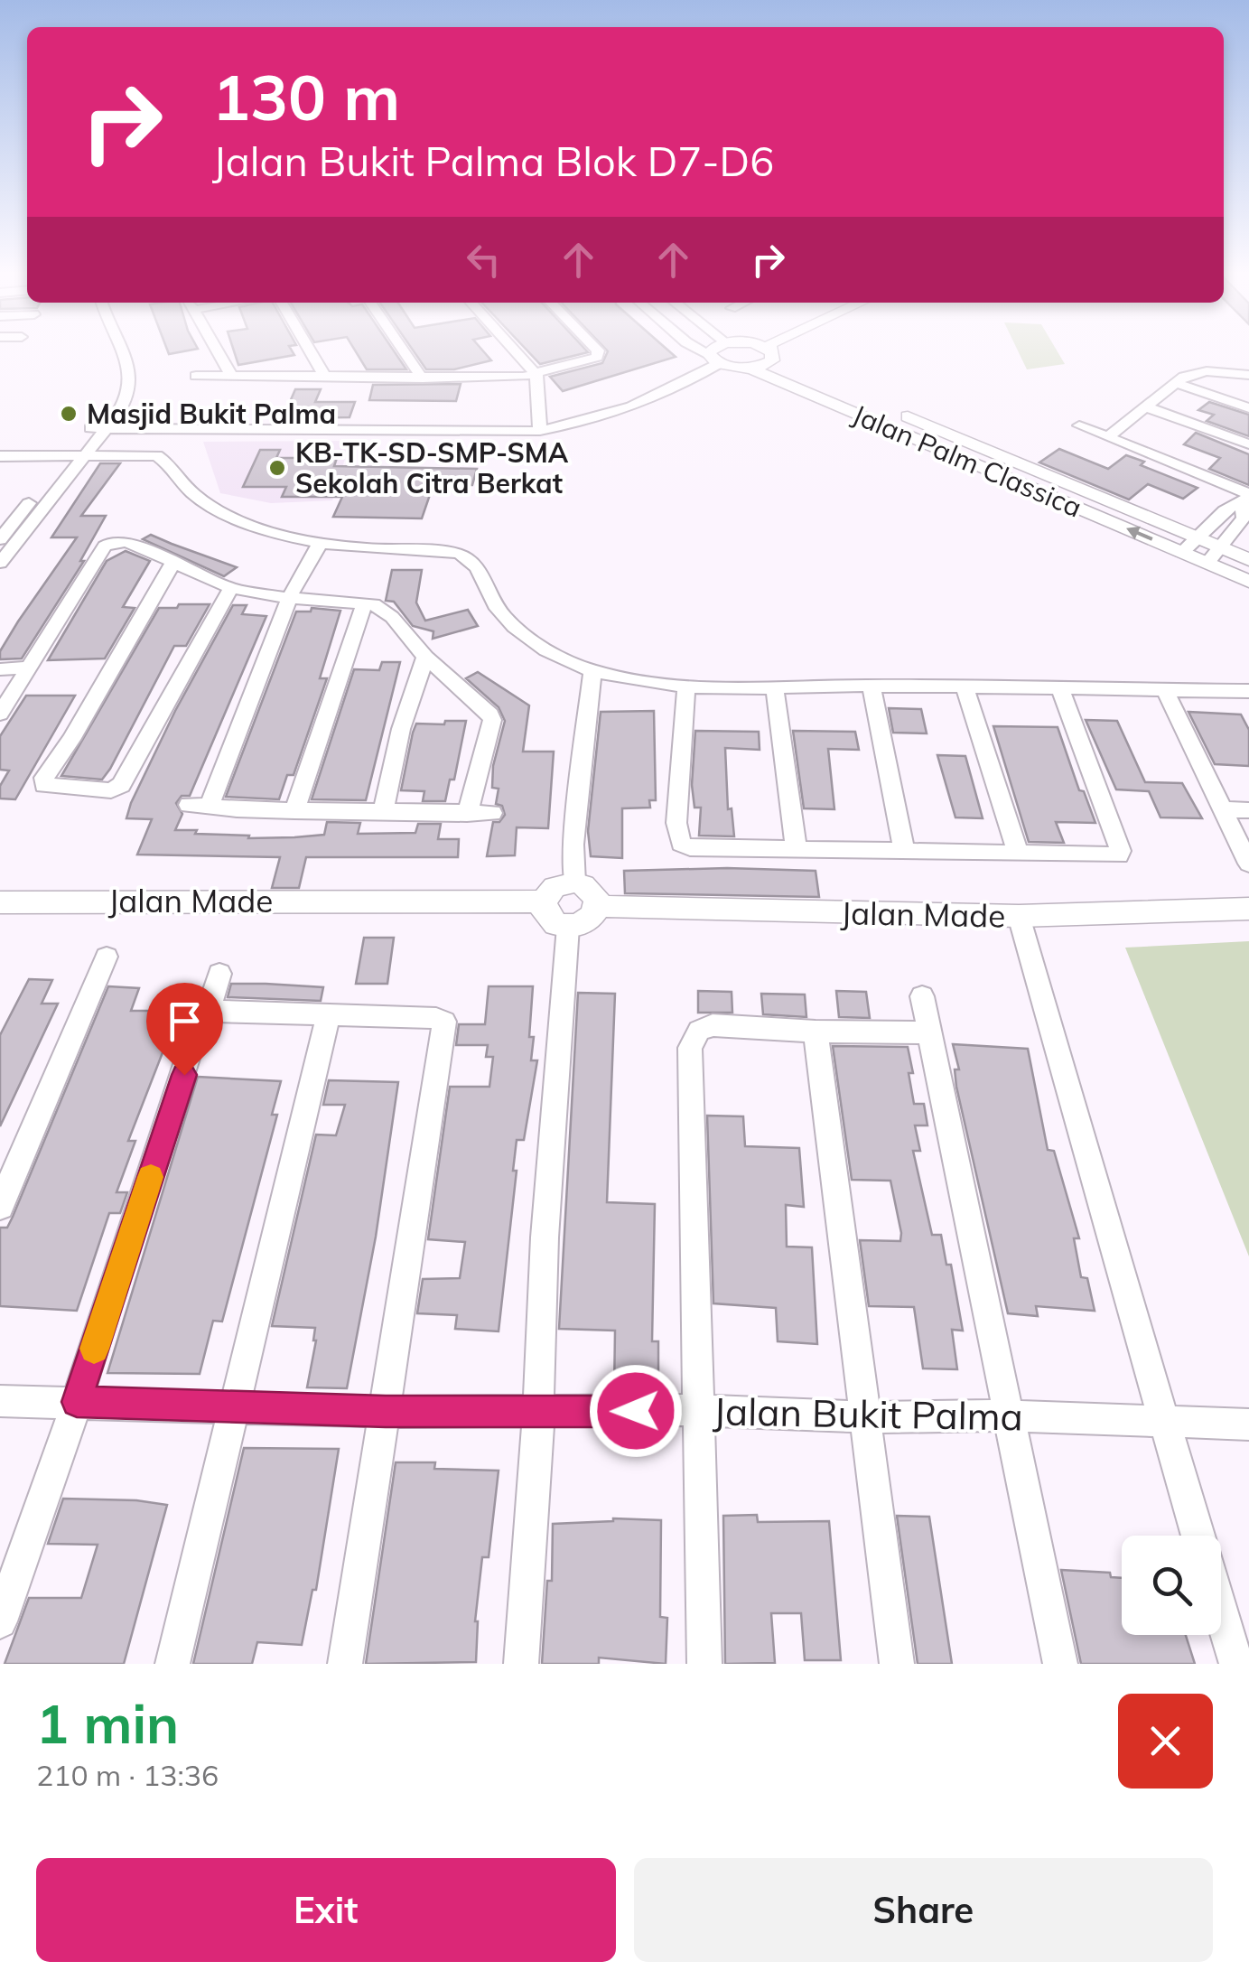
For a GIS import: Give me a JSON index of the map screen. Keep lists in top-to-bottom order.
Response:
{
  "streets": {
    "street": ["Jalan Palm Classica", "Jalan Made", "Jalan Bukit Palma"]
  },
  "places": ["Masjid Bukit Palma", "KB-TK-SD-SMP-SMA Sekolah Citra Berkat"],
  "page": {
    "turn": ["130 m", "Jalan Bukit Palma Blok D7-D6"],
    "heading": ["1 min", "210 m · 13:36"],
    "buttons": ["Exit", "Share"]
  }
}
